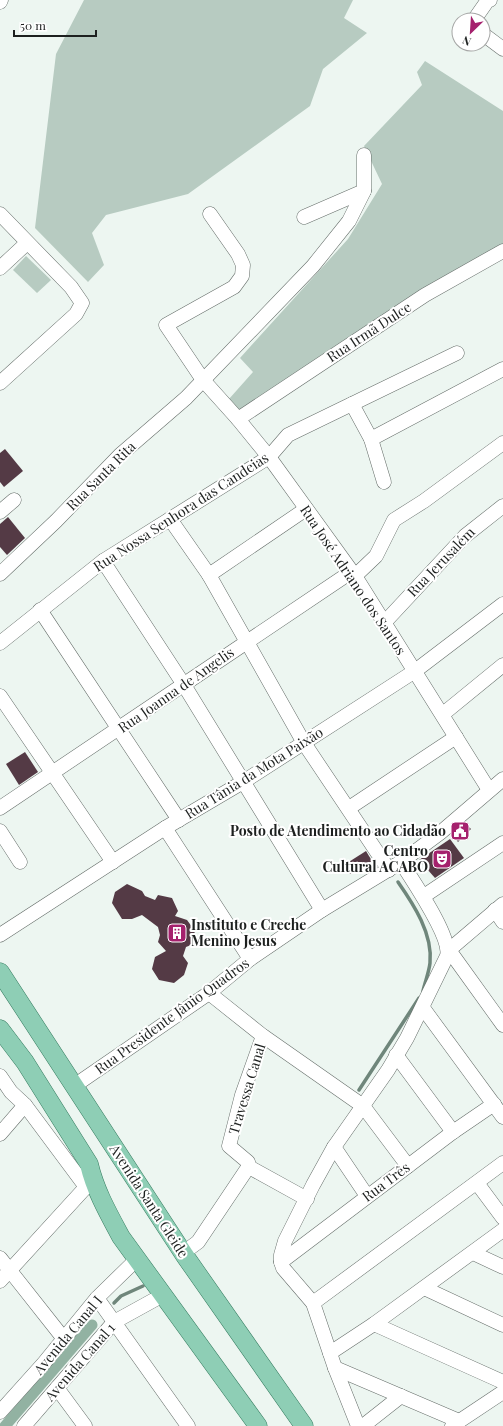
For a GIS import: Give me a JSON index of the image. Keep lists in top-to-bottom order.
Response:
{
  "streets": {
    "main road": ["Avenida Santa Gleide"],
    "street": [
      "Rua Irmã Dulce",
      "Rua Santa Rita",
      "Rua Nossa Senhora das Candeias",
      "Rua Jerusalém",
      "Rua José Adriano dos Santos",
      "Rua Joanna de Angelis",
      "Rua Tânia da Mota Paixão",
      "Rua Presidente Jânio Quadros",
      "Travessa Canal",
      "Rua Três",
      "Avenida Canal I",
      "Avenida Canal 1"
    ]
  },
  "crossings": [
    ["Rua Irmã Dulce", "Rua José Adriano dos Santos"],
    ["Rua Santa Rita", "Rua José Adriano dos Santos"],
    ["Rua Nossa Senhora das Candeias", "Rua José Adriano dos Santos"],
    ["Rua Jerusalém", "Rua José Adriano dos Santos"],
    ["Rua José Adriano dos Santos", "Rua Joanna de Angelis"],
    ["Rua José Adriano dos Santos", "Rua Tânia da Mota Paixão"],
    ["Rua José Adriano dos Santos", "Rua Presidente Jânio Quadros"],
    ["Rua Presidente Jânio Quadros", "Avenida Santa Gleide"]
  ],
  "places": {
    "public building": ["Posto de Atendimento ao Cidadão"],
    "theatre": ["Centro Cultural ACABO"],
    "building": ["Instituto e Creche Menino Jesus"]
  },
  "scale_bar": "50 m",
  "north": "bottom left"
}
